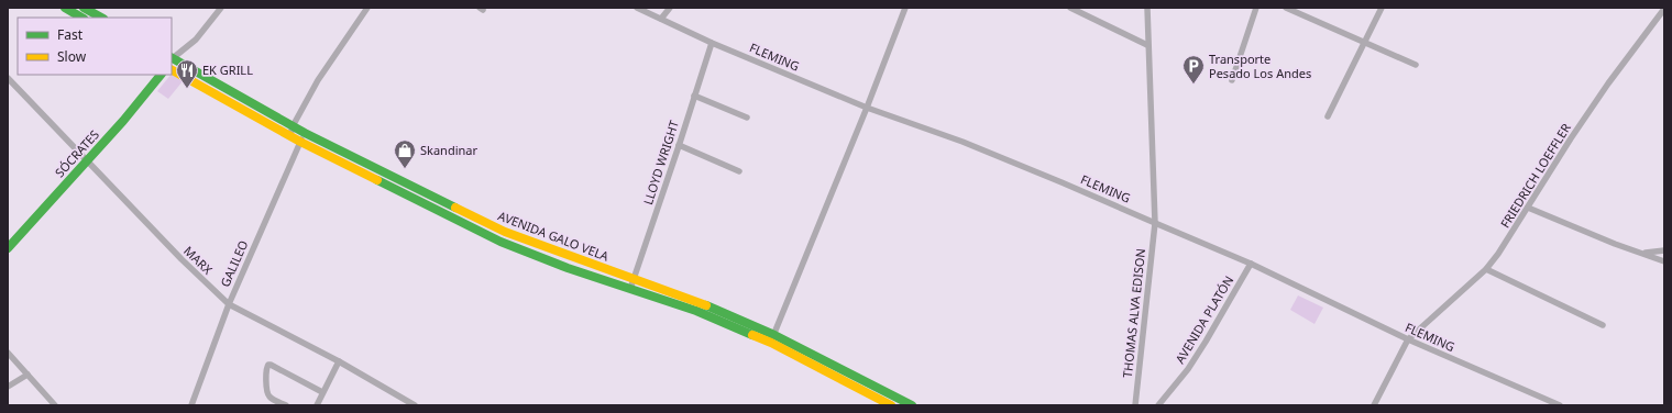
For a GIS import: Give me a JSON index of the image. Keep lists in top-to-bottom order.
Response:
{
  "streets": {
    "main road": ["SÓCRATES", "AVENIDA GALO VELA"],
    "street": [
      "FLEMING",
      "LLOYD WRIGHT",
      "FRIEDRICH LOEFFLER",
      "MARX",
      "GALILEO",
      "THOMAS ALVA EDISON",
      "AVENIDA PLATÓN"
    ]
  },
  "crossings": [
    ["FLEMING", "LLOYD WRIGHT"],
    ["FLEMING", "FRIEDRICH LOEFFLER"],
    ["FLEMING", "THOMAS ALVA EDISON"],
    ["FLEMING", "AVENIDA PLATÓN"],
    ["SÓCRATES", "MARX"],
    ["LLOYD WRIGHT", "AVENIDA GALO VELA"],
    ["AVENIDA GALO VELA", "GALILEO"],
    ["MARX", "GALILEO"]
  ],
  "places": {
    "parking": ["Transporte Pesado Los Andes"],
    "restaurant": ["EK GRILL"],
    "shop": ["Skandinar"]
  },
  "legend": ["Fast", "Slow"]
}
